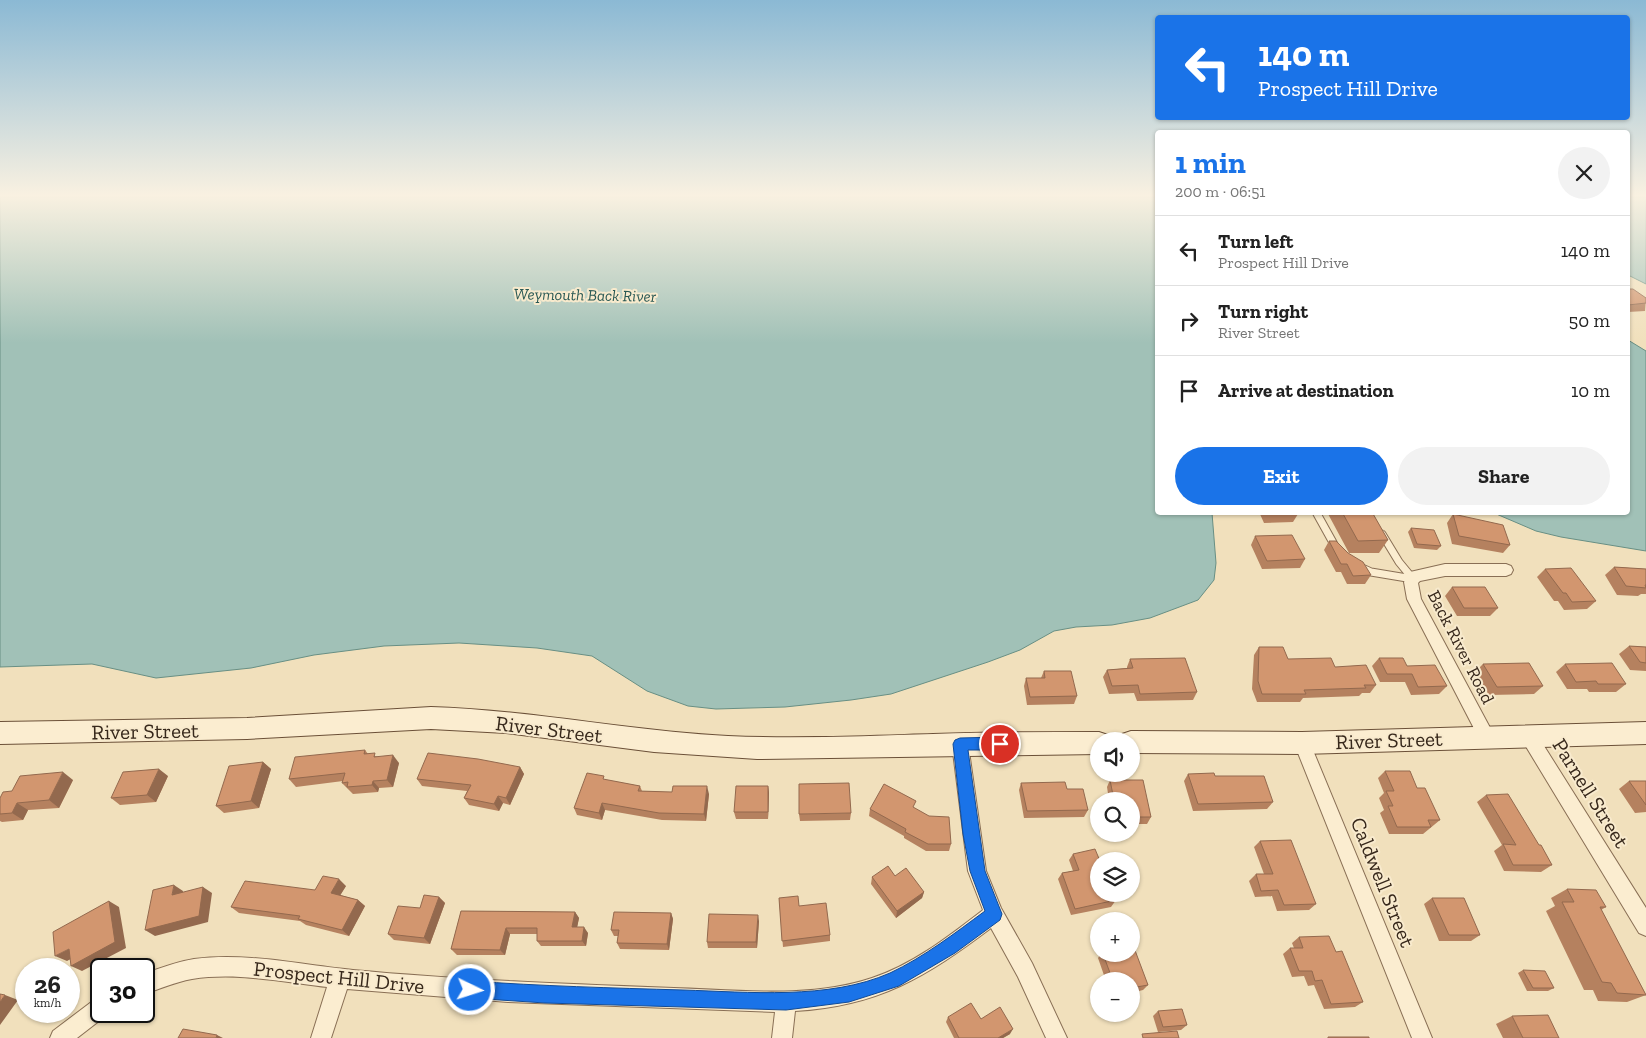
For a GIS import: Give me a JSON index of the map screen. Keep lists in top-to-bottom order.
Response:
{
  "streets": {
    "street": [
      "Back River Road",
      "River Street",
      "Parnell Street",
      "Caldwell Street",
      "Prospect Hill Drive"
    ]
  },
  "crossings": [
    ["Back River Road", "River Street"],
    ["River Street", "Parnell Street"],
    ["River Street", "Caldwell Street"]
  ],
  "water": ["Weymouth Back River"],
  "page": {
    "turn": ["140 m", "Prospect Hill Drive"],
    "heading": ["1 min", "200 m · 06:51"],
    "list": [
      {
        "name": "Turn left",
        "note": "Prospect Hill Drive",
        "value": "140 m"
      },
      {
        "name": "Turn right",
        "note": "River Street",
        "value": "50 m"
      },
      {
        "name": "Arrive at destination",
        "value": "10 m"
      }
    ],
    "buttons": ["Exit", "Share"],
    "map_buttons": ["+", "−"],
    "speed": "26 km/h",
    "limit": "30"
  }
}
